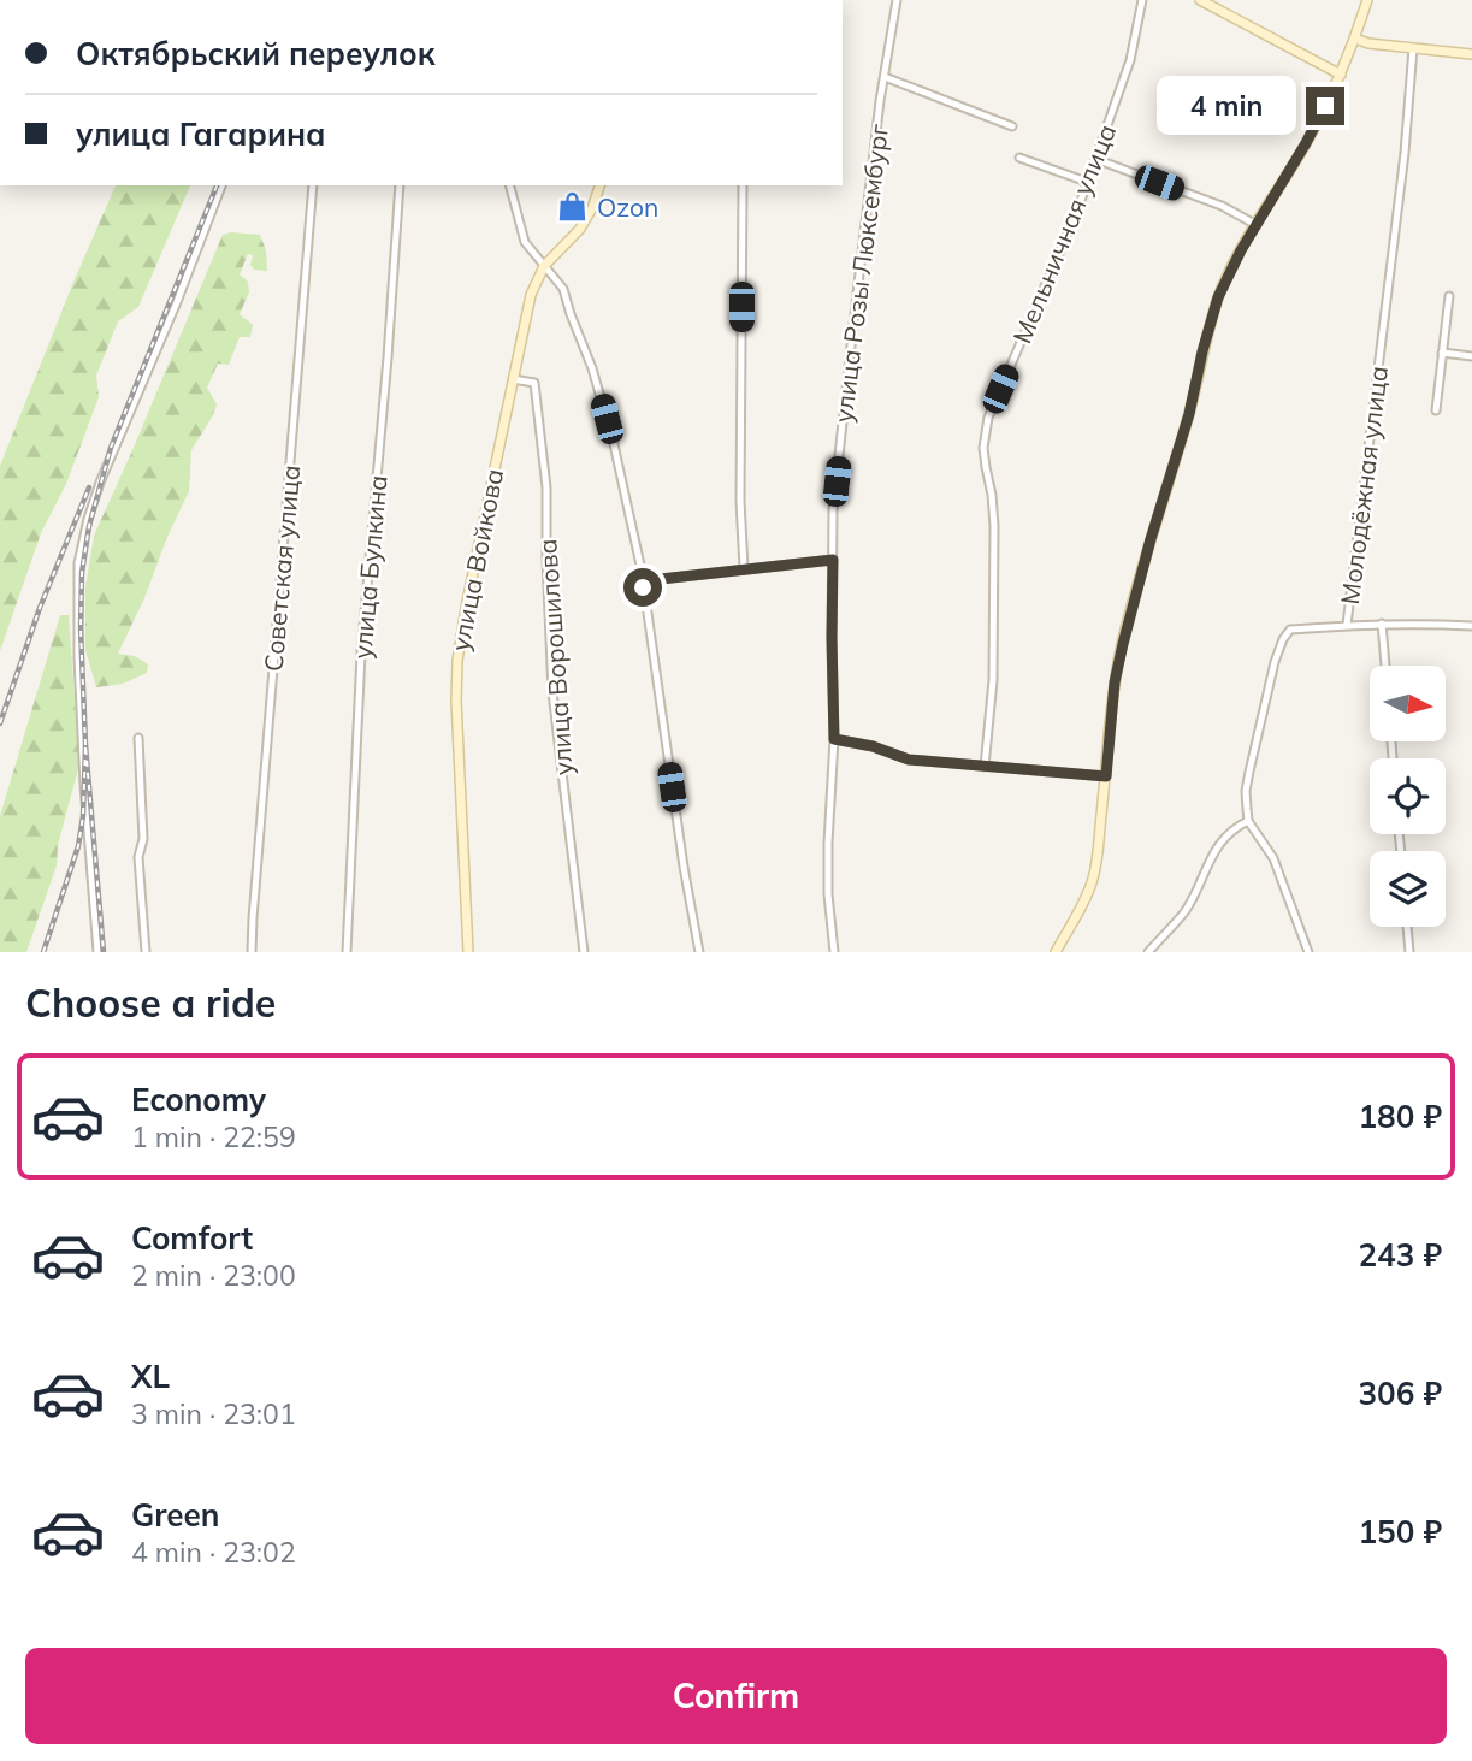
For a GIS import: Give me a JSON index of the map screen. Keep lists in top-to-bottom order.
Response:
{
  "streets": {
    "main road": ["улица Войкова"],
    "street": [
      "Мельничная улица",
      "улица Розы Люксембург",
      "Молодёжная улица",
      "улица Булкина",
      "Советская улица",
      "улица Ворошилова"
    ]
  },
  "crossings": [
    ["улица Войкова", "улица Ворошилова"]
  ],
  "places": {
    "shop": ["Ozon"]
  },
  "north": "right",
  "page": {
    "banner": ["Октябрьский переулок", "улица Гагарина"],
    "bubble": "4 min",
    "heading": "Choose a ride",
    "list": [
      {
        "name": "Economy",
        "note": "1 min · 22:59",
        "value": "180 ₽"
      },
      {
        "name": "Comfort",
        "note": "2 min · 23:00",
        "value": "243 ₽"
      },
      {
        "name": "XL",
        "note": "3 min · 23:01",
        "value": "306 ₽"
      },
      {
        "name": "Green",
        "note": "4 min · 23:02",
        "value": "150 ₽"
      }
    ],
    "buttons": "Confirm"
  }
}
